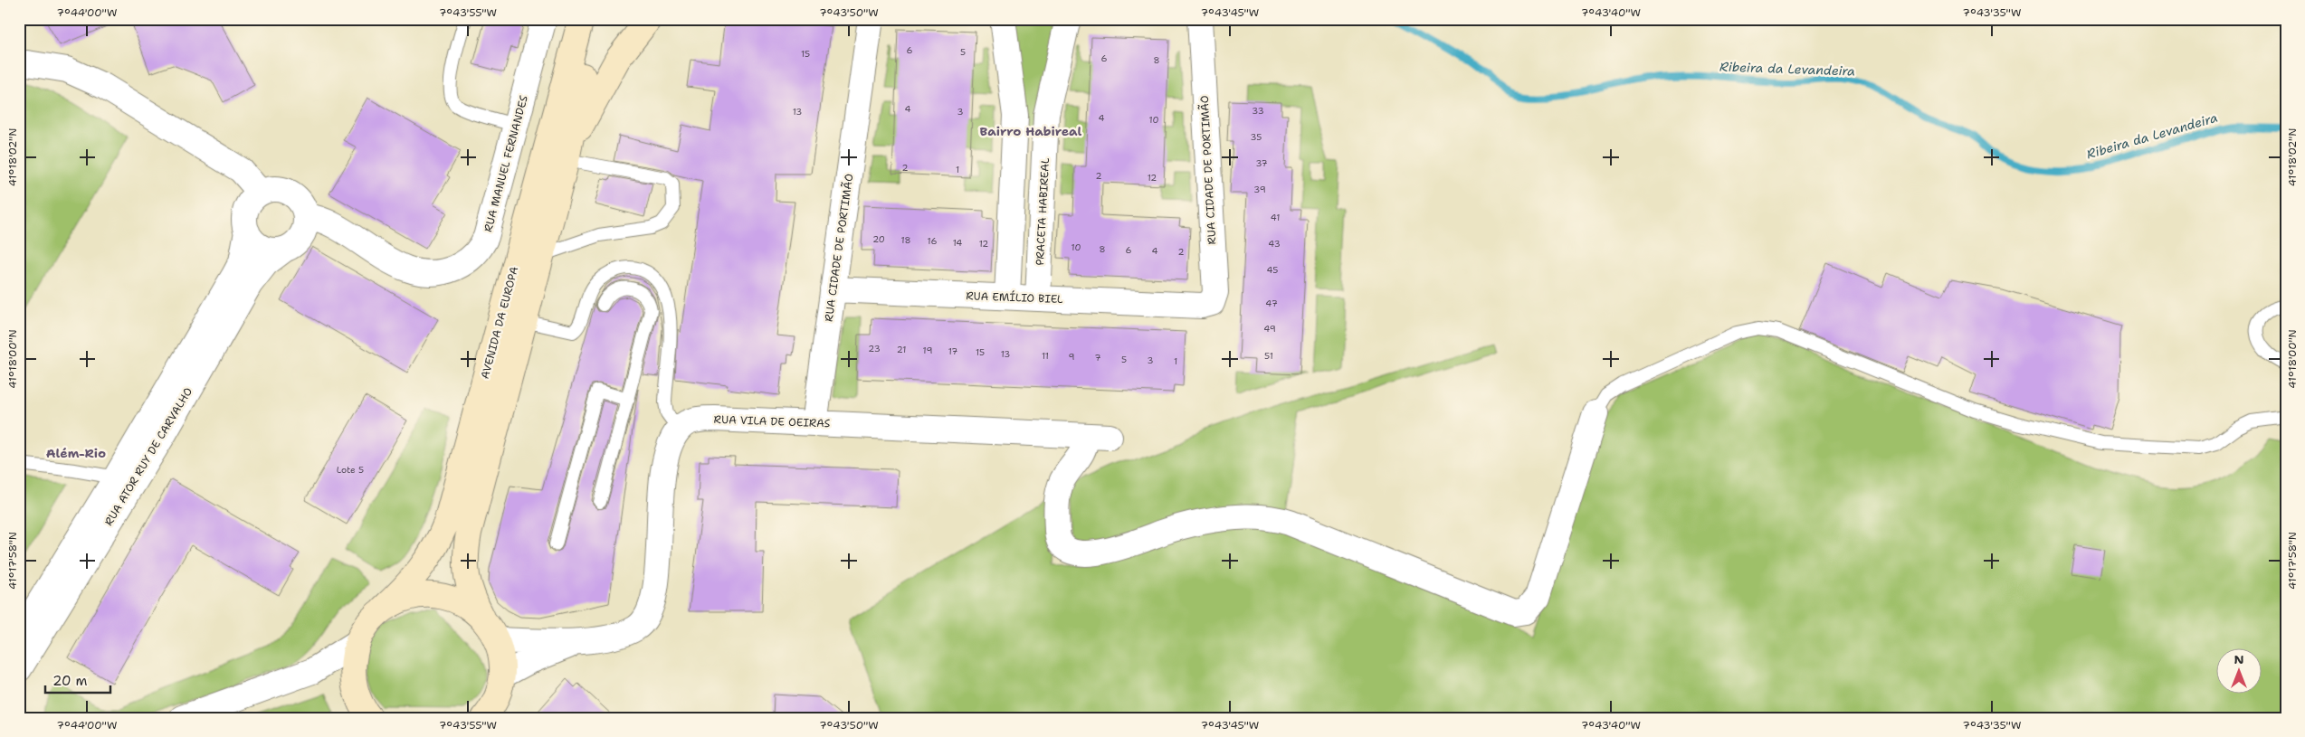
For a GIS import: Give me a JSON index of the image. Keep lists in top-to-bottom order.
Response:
{
  "streets": {
    "main road": ["AVENIDA DA EUROPA"],
    "street": [
      "RUA MANUEL FERNANDES",
      "RUA CIDADE DE PORTIMÃO",
      "PRACETA HABIREAL",
      "RUA EMÍLIO BIEL",
      "RUA VILA DE OEIRAS",
      "RUA ATOR RUY DE CARVALHO"
    ]
  },
  "crossings": [
    ["RUA MANUEL FERNANDES", "RUA ATOR RUY DE CARVALHO"],
    ["RUA CIDADE DE PORTIMÃO", "RUA EMÍLIO BIEL"],
    ["RUA CIDADE DE PORTIMÃO", "RUA VILA DE OEIRAS"],
    ["PRACETA HABIREAL", "RUA EMÍLIO BIEL"]
  ],
  "districts": ["Bairro Habireal", "Além-Rio"],
  "water": ["Ribeira da Levandeira"],
  "house_numbers": [
    "6",
    "5",
    "15",
    "6",
    "8",
    "4",
    "33",
    "13",
    "3",
    "4",
    "10",
    "35",
    "37",
    "2",
    "1",
    "2",
    "12",
    "39",
    "41",
    "20",
    "18",
    "16",
    "14",
    "12",
    "43",
    "10",
    "8",
    "6",
    "4",
    "2",
    "45",
    "47",
    "49",
    "23",
    "21",
    "19",
    "17",
    "15",
    "13",
    "11",
    "51",
    "9",
    "7",
    "5",
    "3",
    "1",
    "Lote 5"
  ],
  "scale_bar": "20 m",
  "north": "top",
  "coordinates": [
    "7°44'00\"W",
    "7°43'55\"W",
    "7°43'50\"W",
    "7°43'45\"W",
    "7°43'40\"W",
    "7°43'35\"W",
    "41°18'02\"N",
    "41°18'00\"N",
    "41°17'58\"N"
  ]
}
